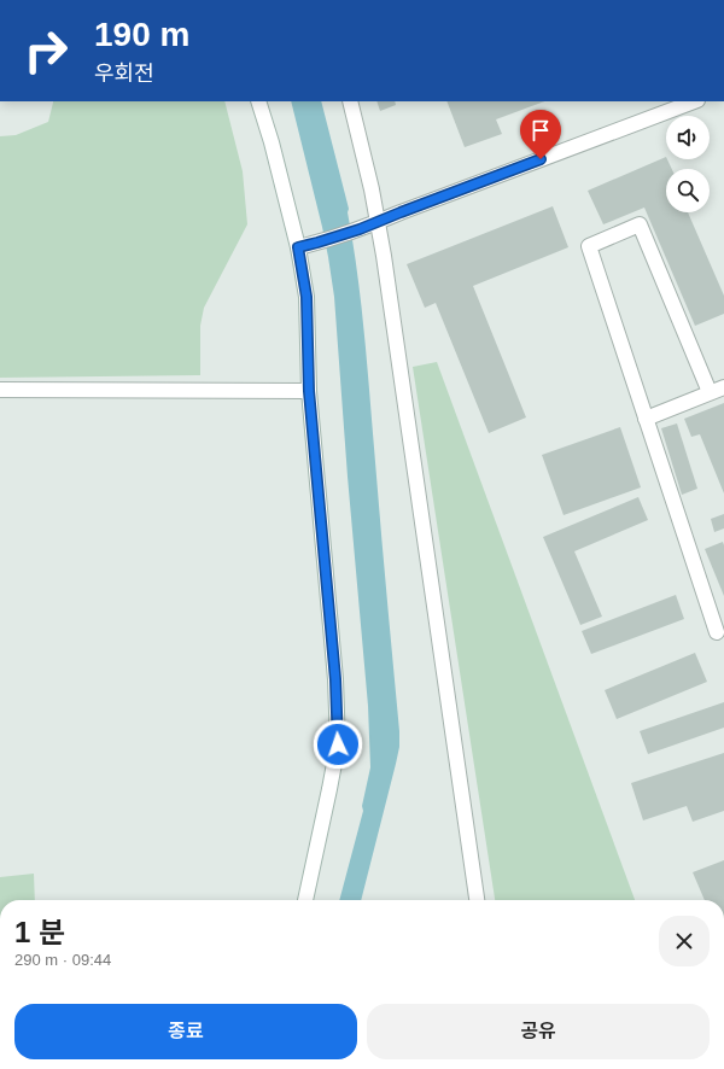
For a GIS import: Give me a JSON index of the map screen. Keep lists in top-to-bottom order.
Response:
{
  "page": {
    "turn": ["190 m", "우회전"],
    "heading": ["1 분", "290 m · 09:44"],
    "buttons": ["종료", "공유"]
  }
}
